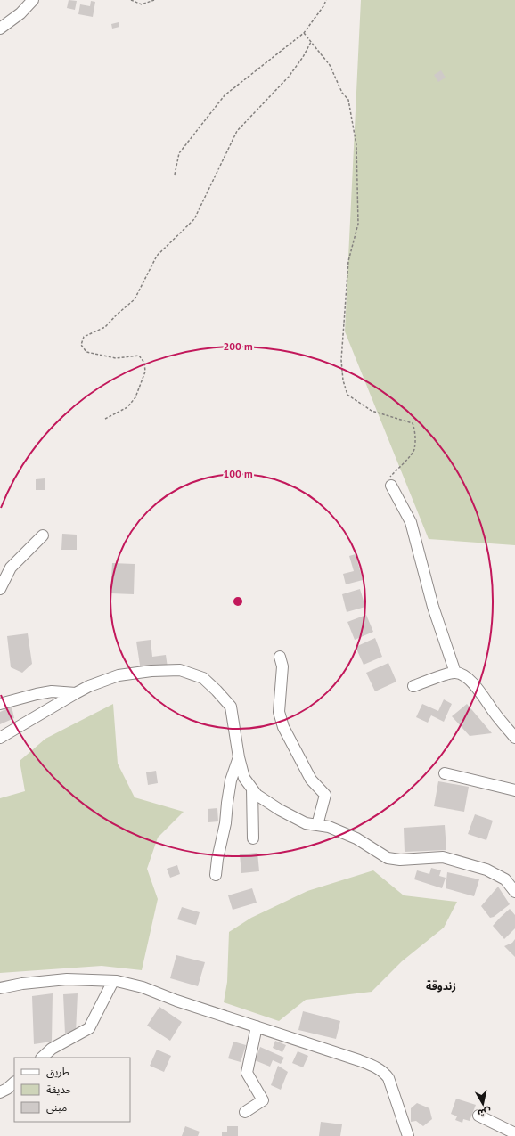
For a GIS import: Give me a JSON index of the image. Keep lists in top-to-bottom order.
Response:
{
  "districts": ["زندوقة"],
  "legend": ["طريق", "حديقة", "مبنى"],
  "north": "bottom",
  "rings": ["200 m", "100 m"]
}
